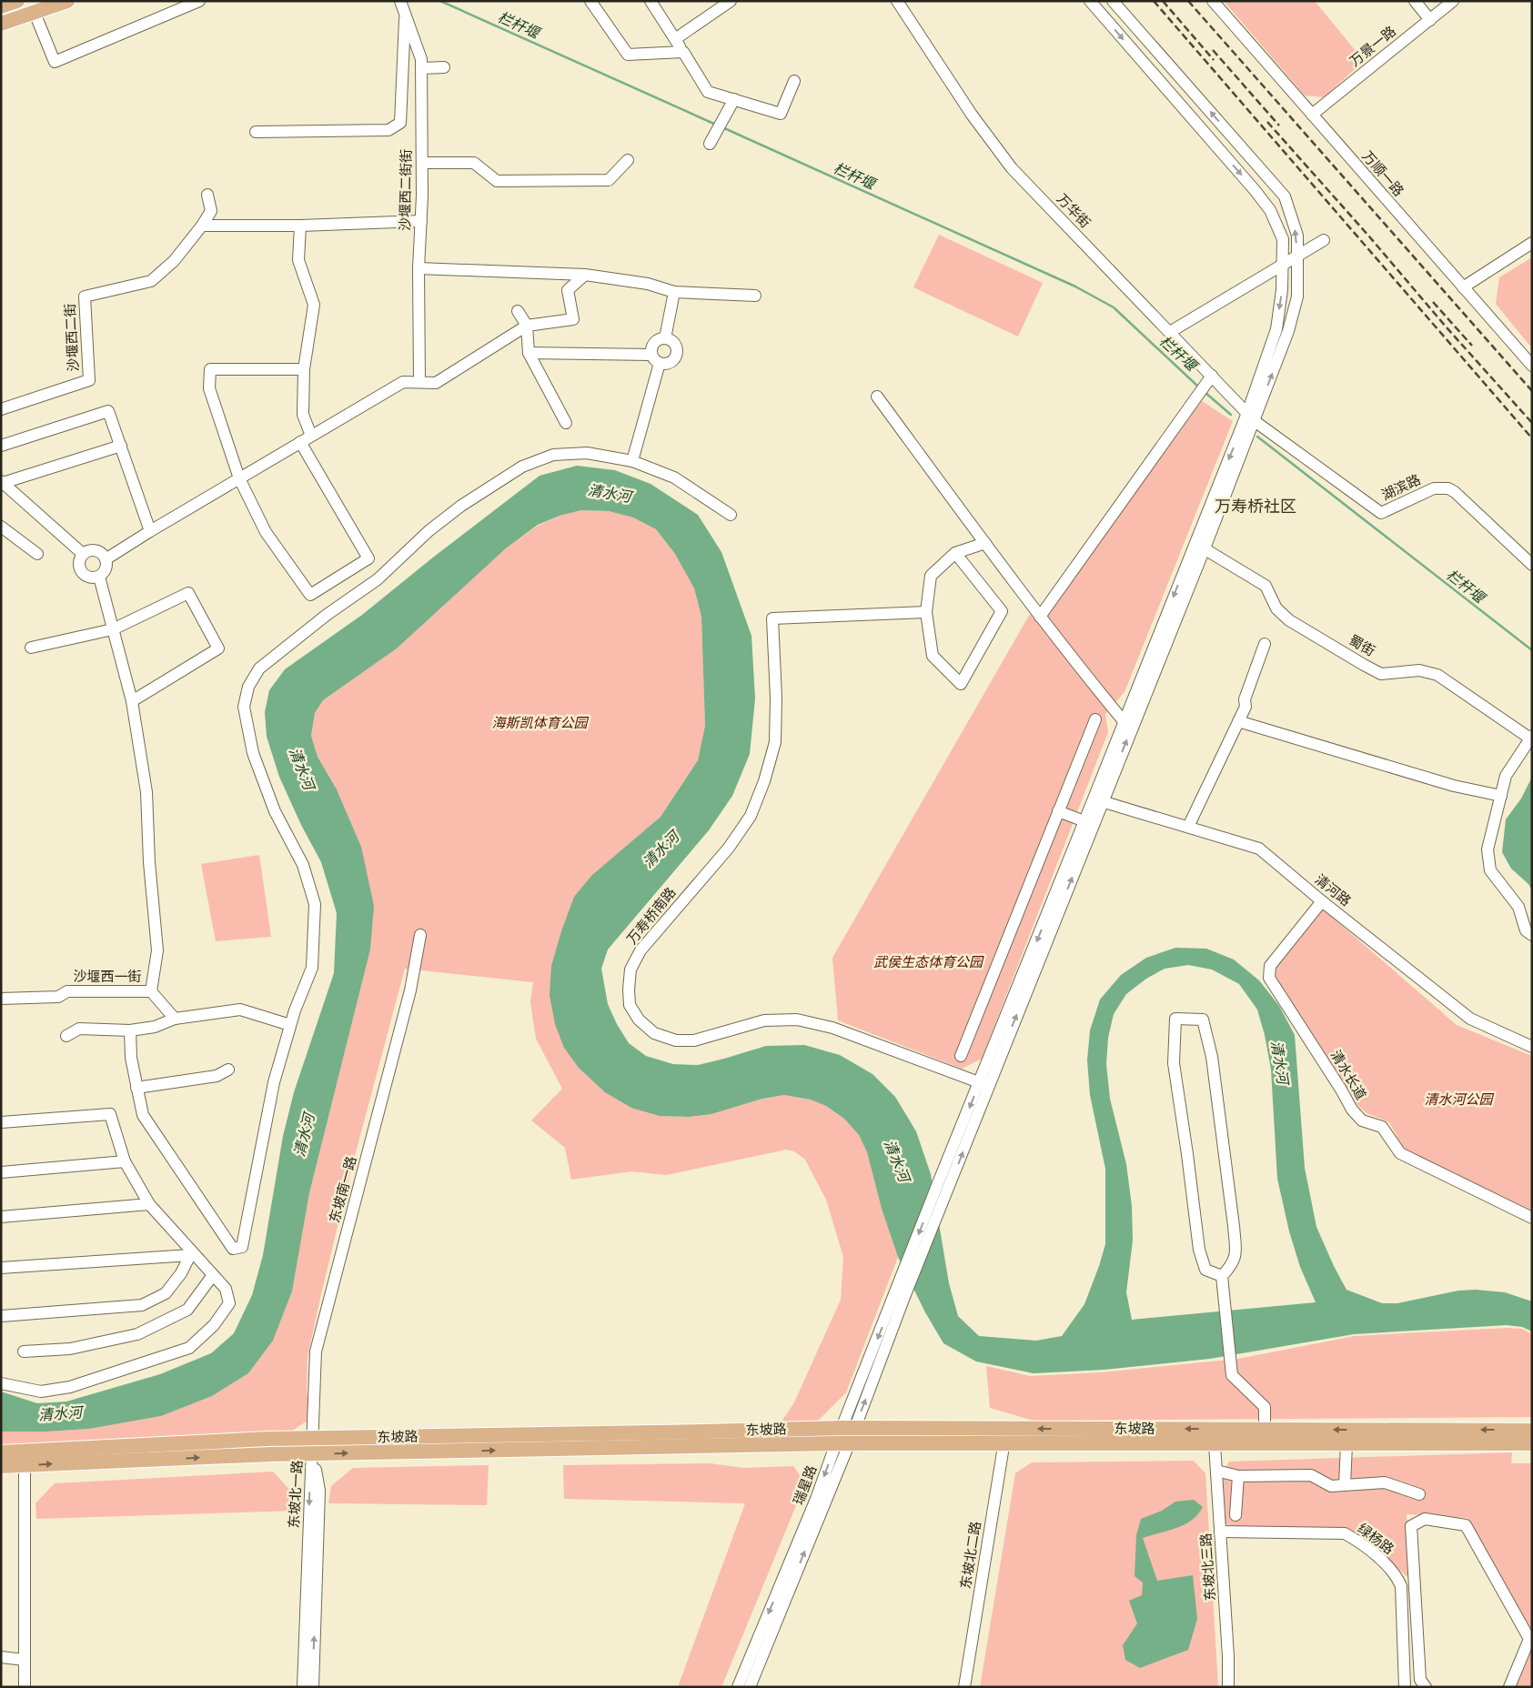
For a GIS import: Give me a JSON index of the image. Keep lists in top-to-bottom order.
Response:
{
  "streets": {
    "main road": ["东坡路"],
    "street": [
      "万景一路",
      "万顺一路",
      "沙堰西二街街",
      "万华街",
      "沙堰西二街",
      "湖滨路",
      "蜀街",
      "清河路",
      "万寿桥南路",
      "沙堰西一街",
      "清水长道",
      "东坡南一路",
      "瑞星路",
      "东坡北一路",
      "绿杨路",
      "东坡北二路",
      "东坡北三路"
    ]
  },
  "crossings": [
    ["万景一路", "万顺一路"],
    ["万华街", "湖滨路"],
    ["清河路", "清水长道"],
    ["东坡南一路", "东坡路"],
    ["东坡南一路", "东坡北一路"],
    ["东坡路", "瑞星路"],
    ["东坡路", "东坡北一路"],
    ["东坡路", "东坡北二路"],
    ["东坡路", "东坡北三路"],
    ["绿杨路", "东坡北三路"]
  ],
  "districts": ["万寿桥社区"],
  "water": ["栏杆堰", "清水河"],
  "parks": ["海斯凯体育公园", "武侯生态体育公园", "清水河公园"]
}
